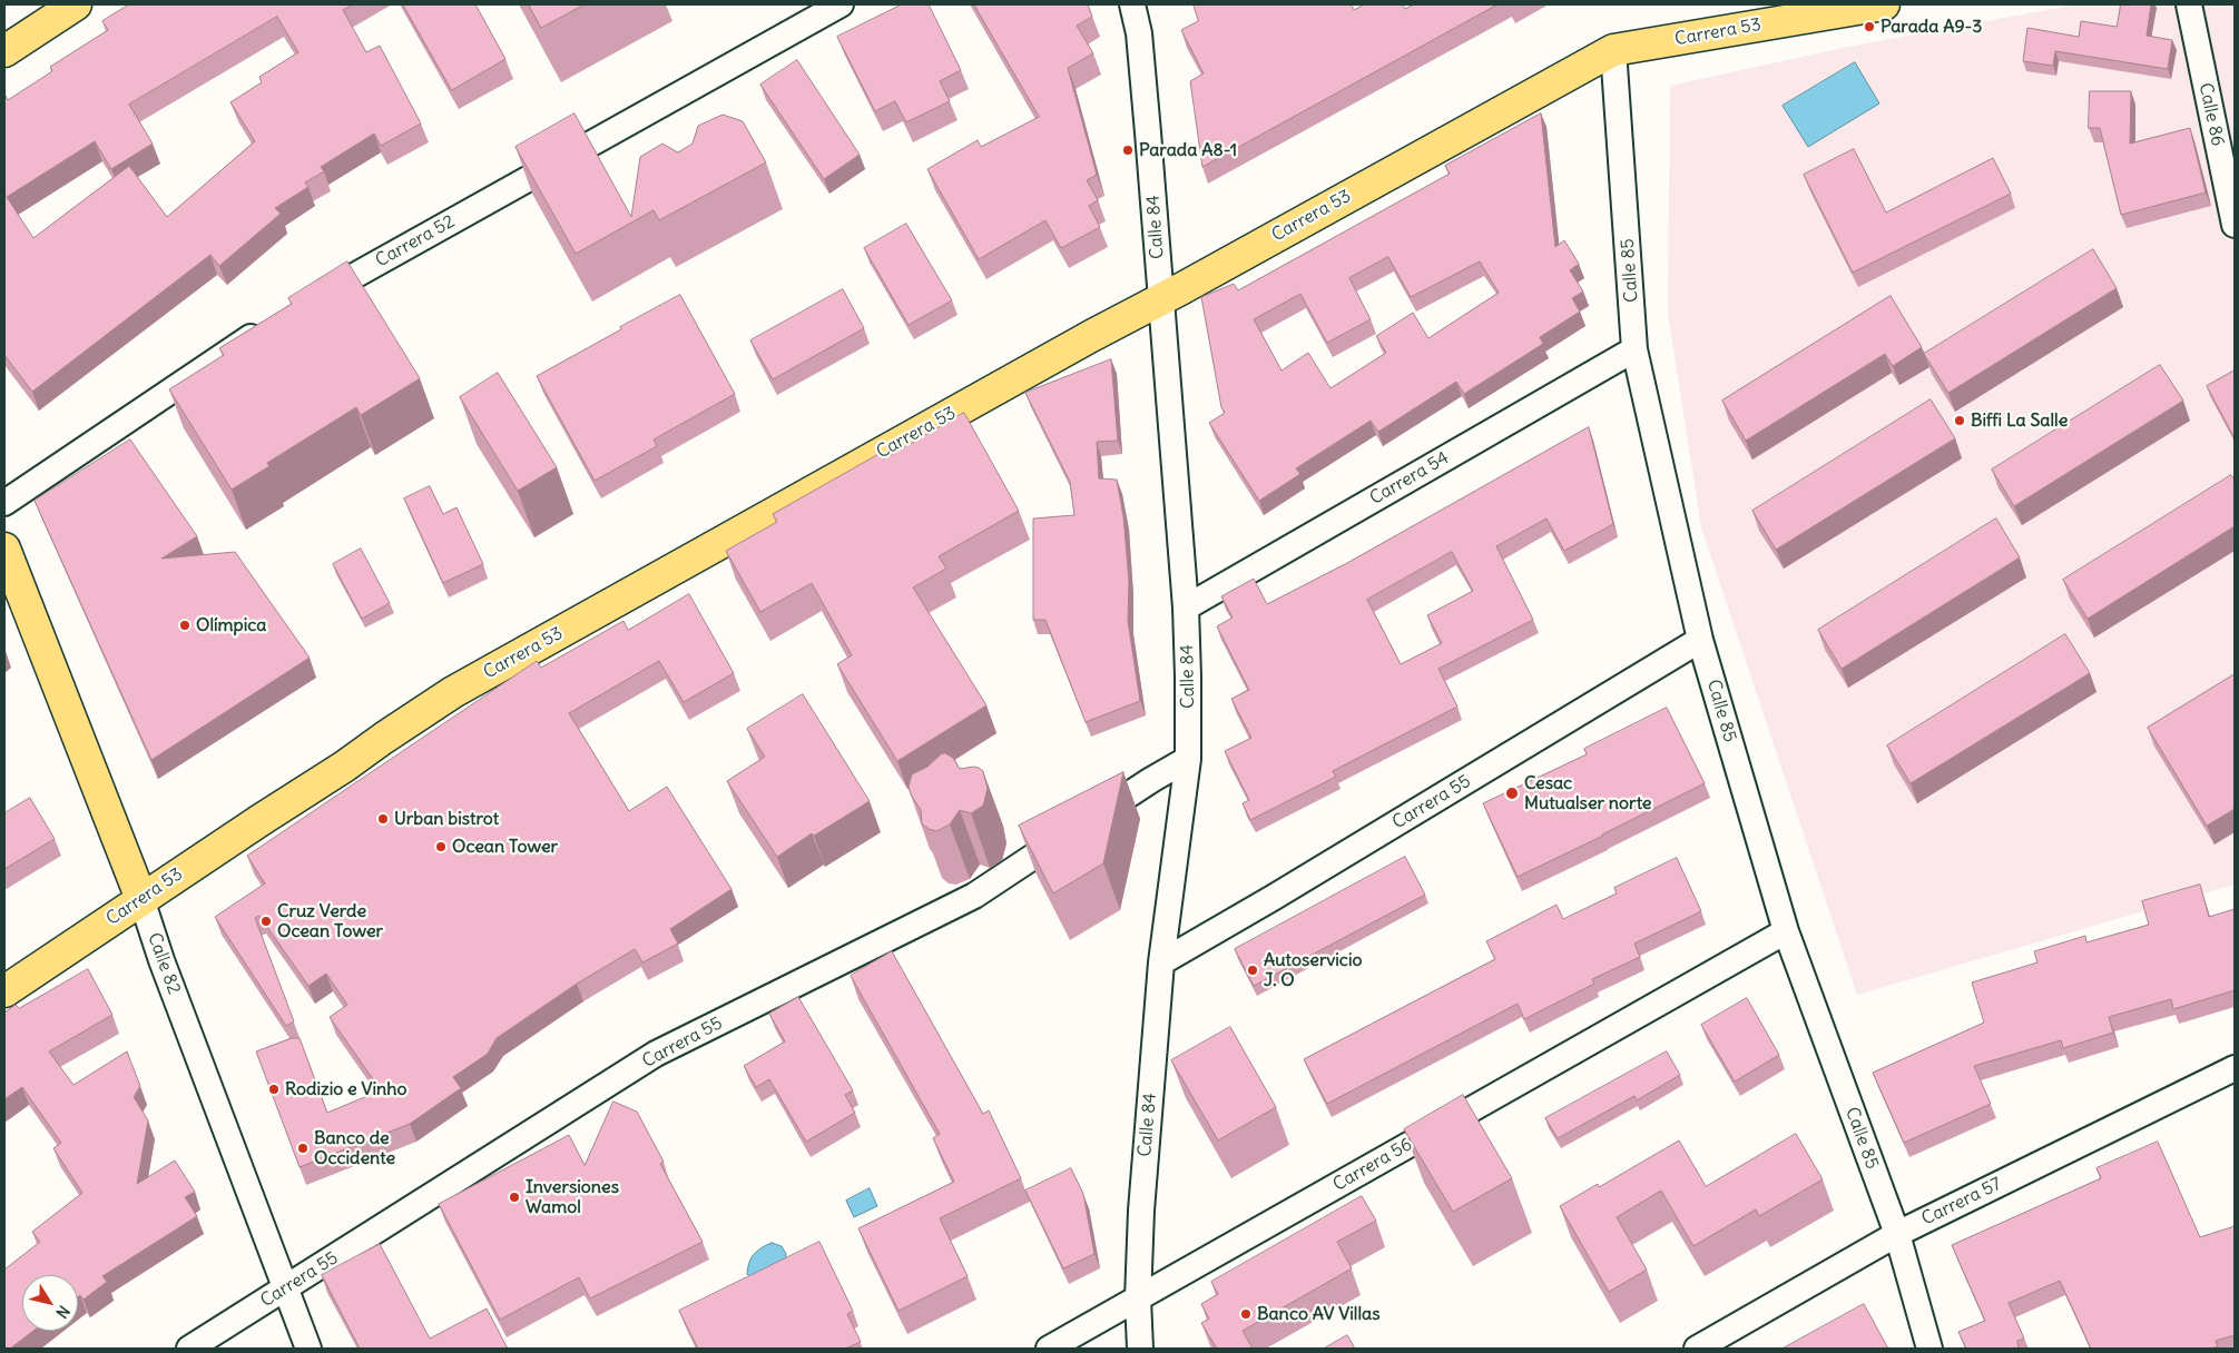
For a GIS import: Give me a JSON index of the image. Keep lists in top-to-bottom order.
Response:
{
  "streets": {
    "main road": ["Carrera 53", "Calle 82"],
    "street": [
      "Calle 86",
      "Calle 84",
      "Carrera 52",
      "Calle 85",
      "Carrera 54",
      "Carrera 55",
      "Carrera 56",
      "Carrera 57"
    ]
  },
  "crossings": [
    ["Carrera 53", "Calle 84"],
    ["Carrera 53", "Calle 85"],
    ["Carrera 53", "Calle 82"],
    ["Calle 84", "Carrera 54"],
    ["Calle 84", "Carrera 55"],
    ["Calle 84", "Carrera 56"],
    ["Calle 85", "Carrera 54"],
    ["Calle 85", "Carrera 55"],
    ["Calle 85", "Carrera 56"],
    ["Calle 85", "Carrera 57"],
    ["Carrera 55", "Calle 82"]
  ],
  "places": [
    "Parada A9-3",
    "Parada A8-1",
    "Biffi La Salle",
    "Olímpica",
    "Cesac Mutualser norte",
    "Urban bistrot",
    "Ocean Tower",
    "Cruz Verde Ocean Tower",
    "Autoservicio J. O",
    "Rodizio e Vinho",
    "Banco de Occidente",
    "Inversiones Wamol",
    "Banco AV Villas"
  ],
  "north": "bottom right"
}
